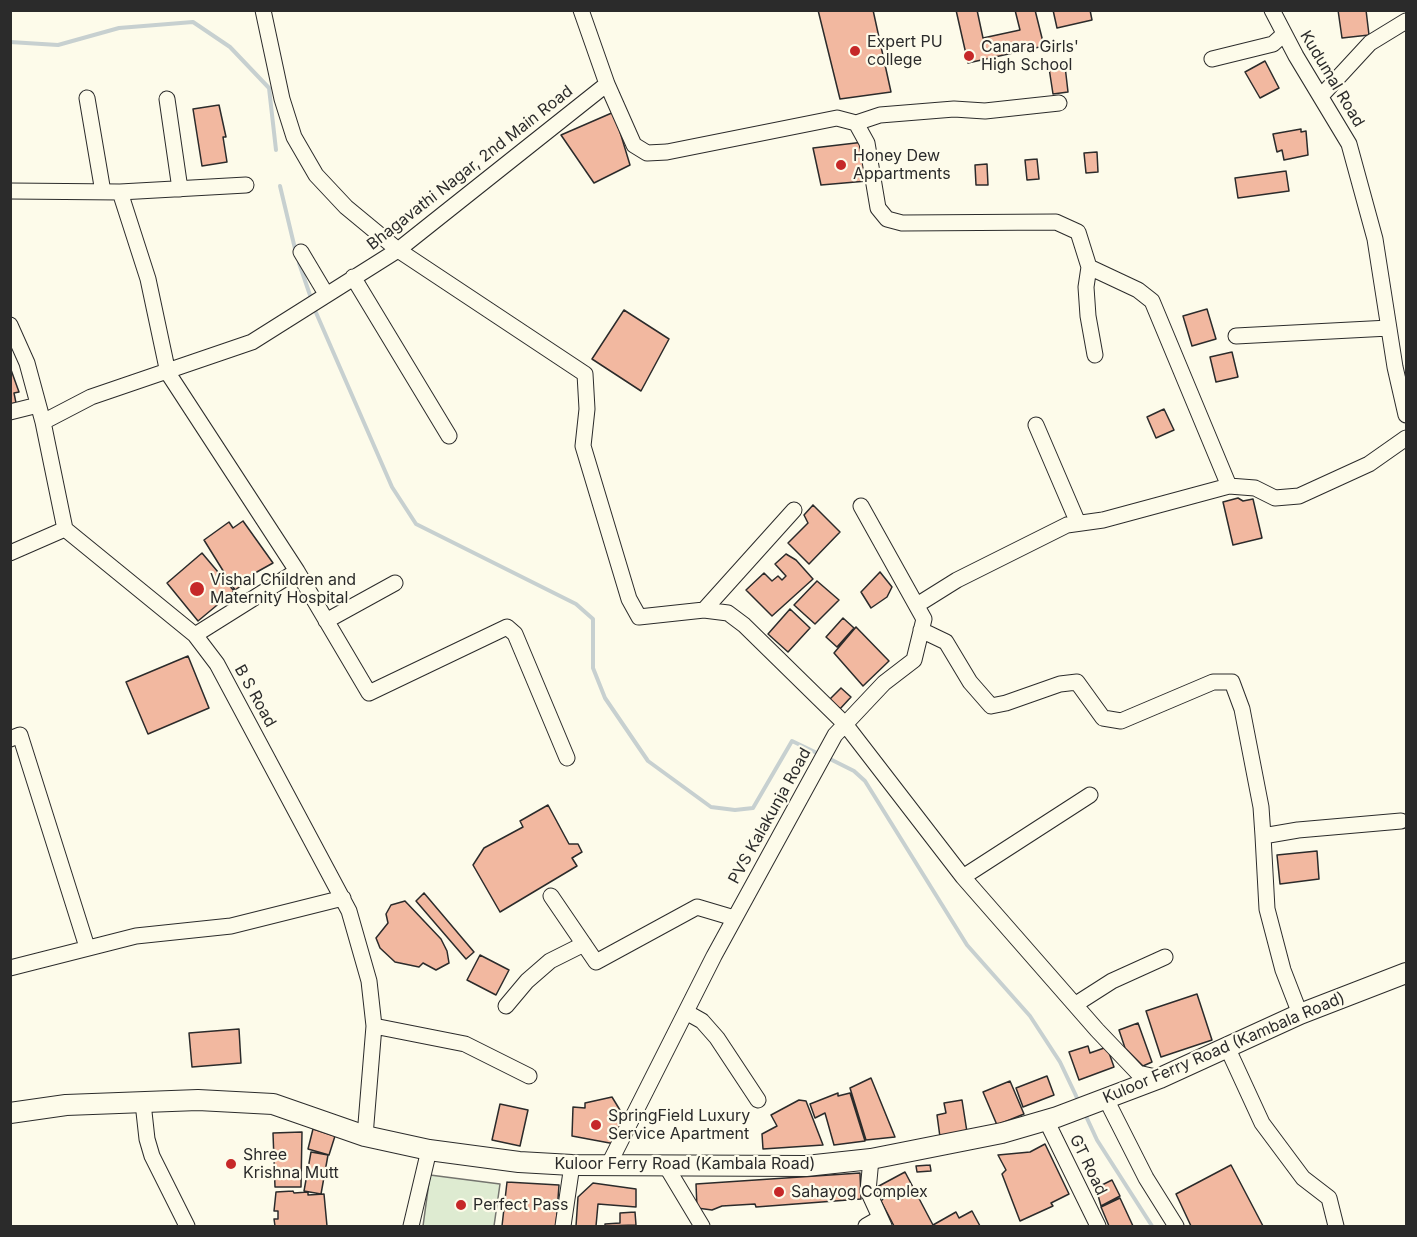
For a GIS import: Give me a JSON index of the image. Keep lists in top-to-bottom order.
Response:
{
  "streets": {
    "main road": ["Kuloor Ferry Road (Kambala Road)"],
    "street": [
      "Kudumal Road",
      "Bhagavathi Nagar, 2nd Main Road",
      "B S Road",
      "PVS Kalakunja Road",
      "GT Road"
    ]
  },
  "crossings": [
    ["B S Road", "Kuloor Ferry Road (Kambala Road)"],
    ["PVS Kalakunja Road", "Kuloor Ferry Road (Kambala Road)"],
    ["Kuloor Ferry Road (Kambala Road)", "GT Road"]
  ],
  "places": [
    "Expert PU college",
    "Canara Girls' High School",
    "Honey Dew Appartments",
    "Vishal Children and Maternity Hospital",
    "SpringField Luxury Service Apartment",
    "Shree Krishna Mutt",
    "Sahayog Complex",
    "Perfect Pass"
  ]
}
